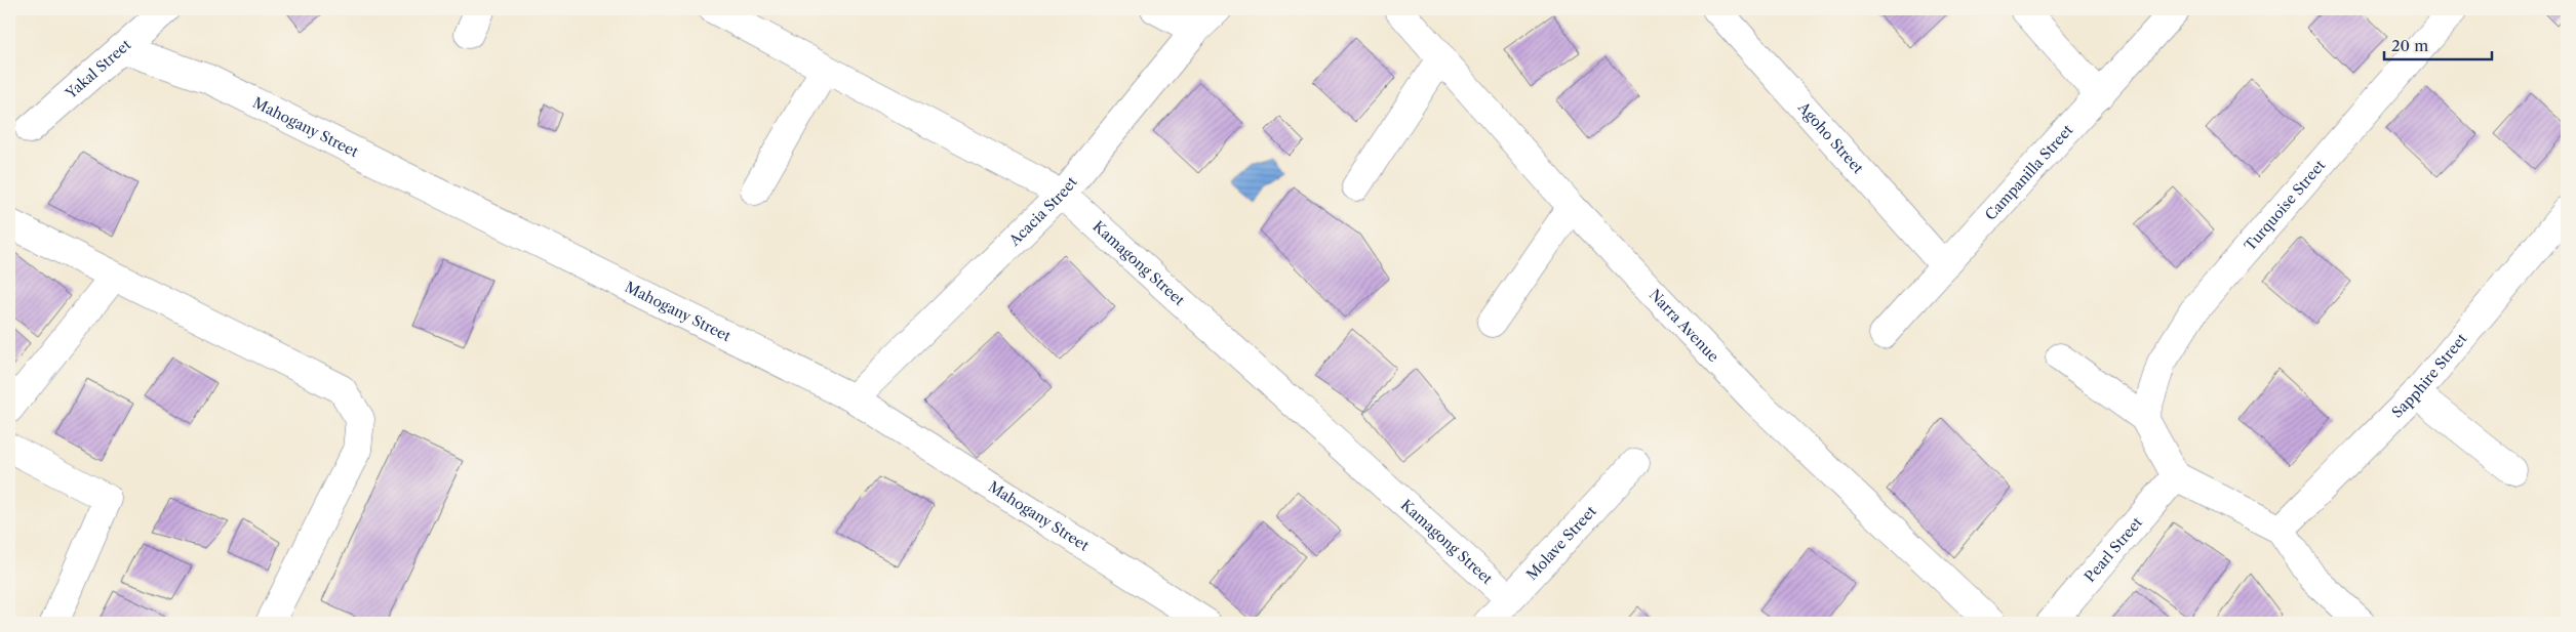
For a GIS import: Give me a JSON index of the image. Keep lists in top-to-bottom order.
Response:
{
  "streets": {
    "street": [
      "Yakal Street",
      "Mahogany Street",
      "Agoho Street",
      "Campanilla Street",
      "Turquoise Street",
      "Acacia Street",
      "Kamagong Street",
      "Narra Avenue",
      "Sapphire Street",
      "Molave Street",
      "Pearl Street"
    ]
  },
  "crossings": [
    ["Yakal Street", "Mahogany Street"],
    ["Mahogany Street", "Acacia Street"],
    ["Agoho Street", "Campanilla Street"],
    ["Acacia Street", "Kamagong Street"],
    ["Kamagong Street", "Molave Street"]
  ],
  "scale_bar": "20 m"
}
